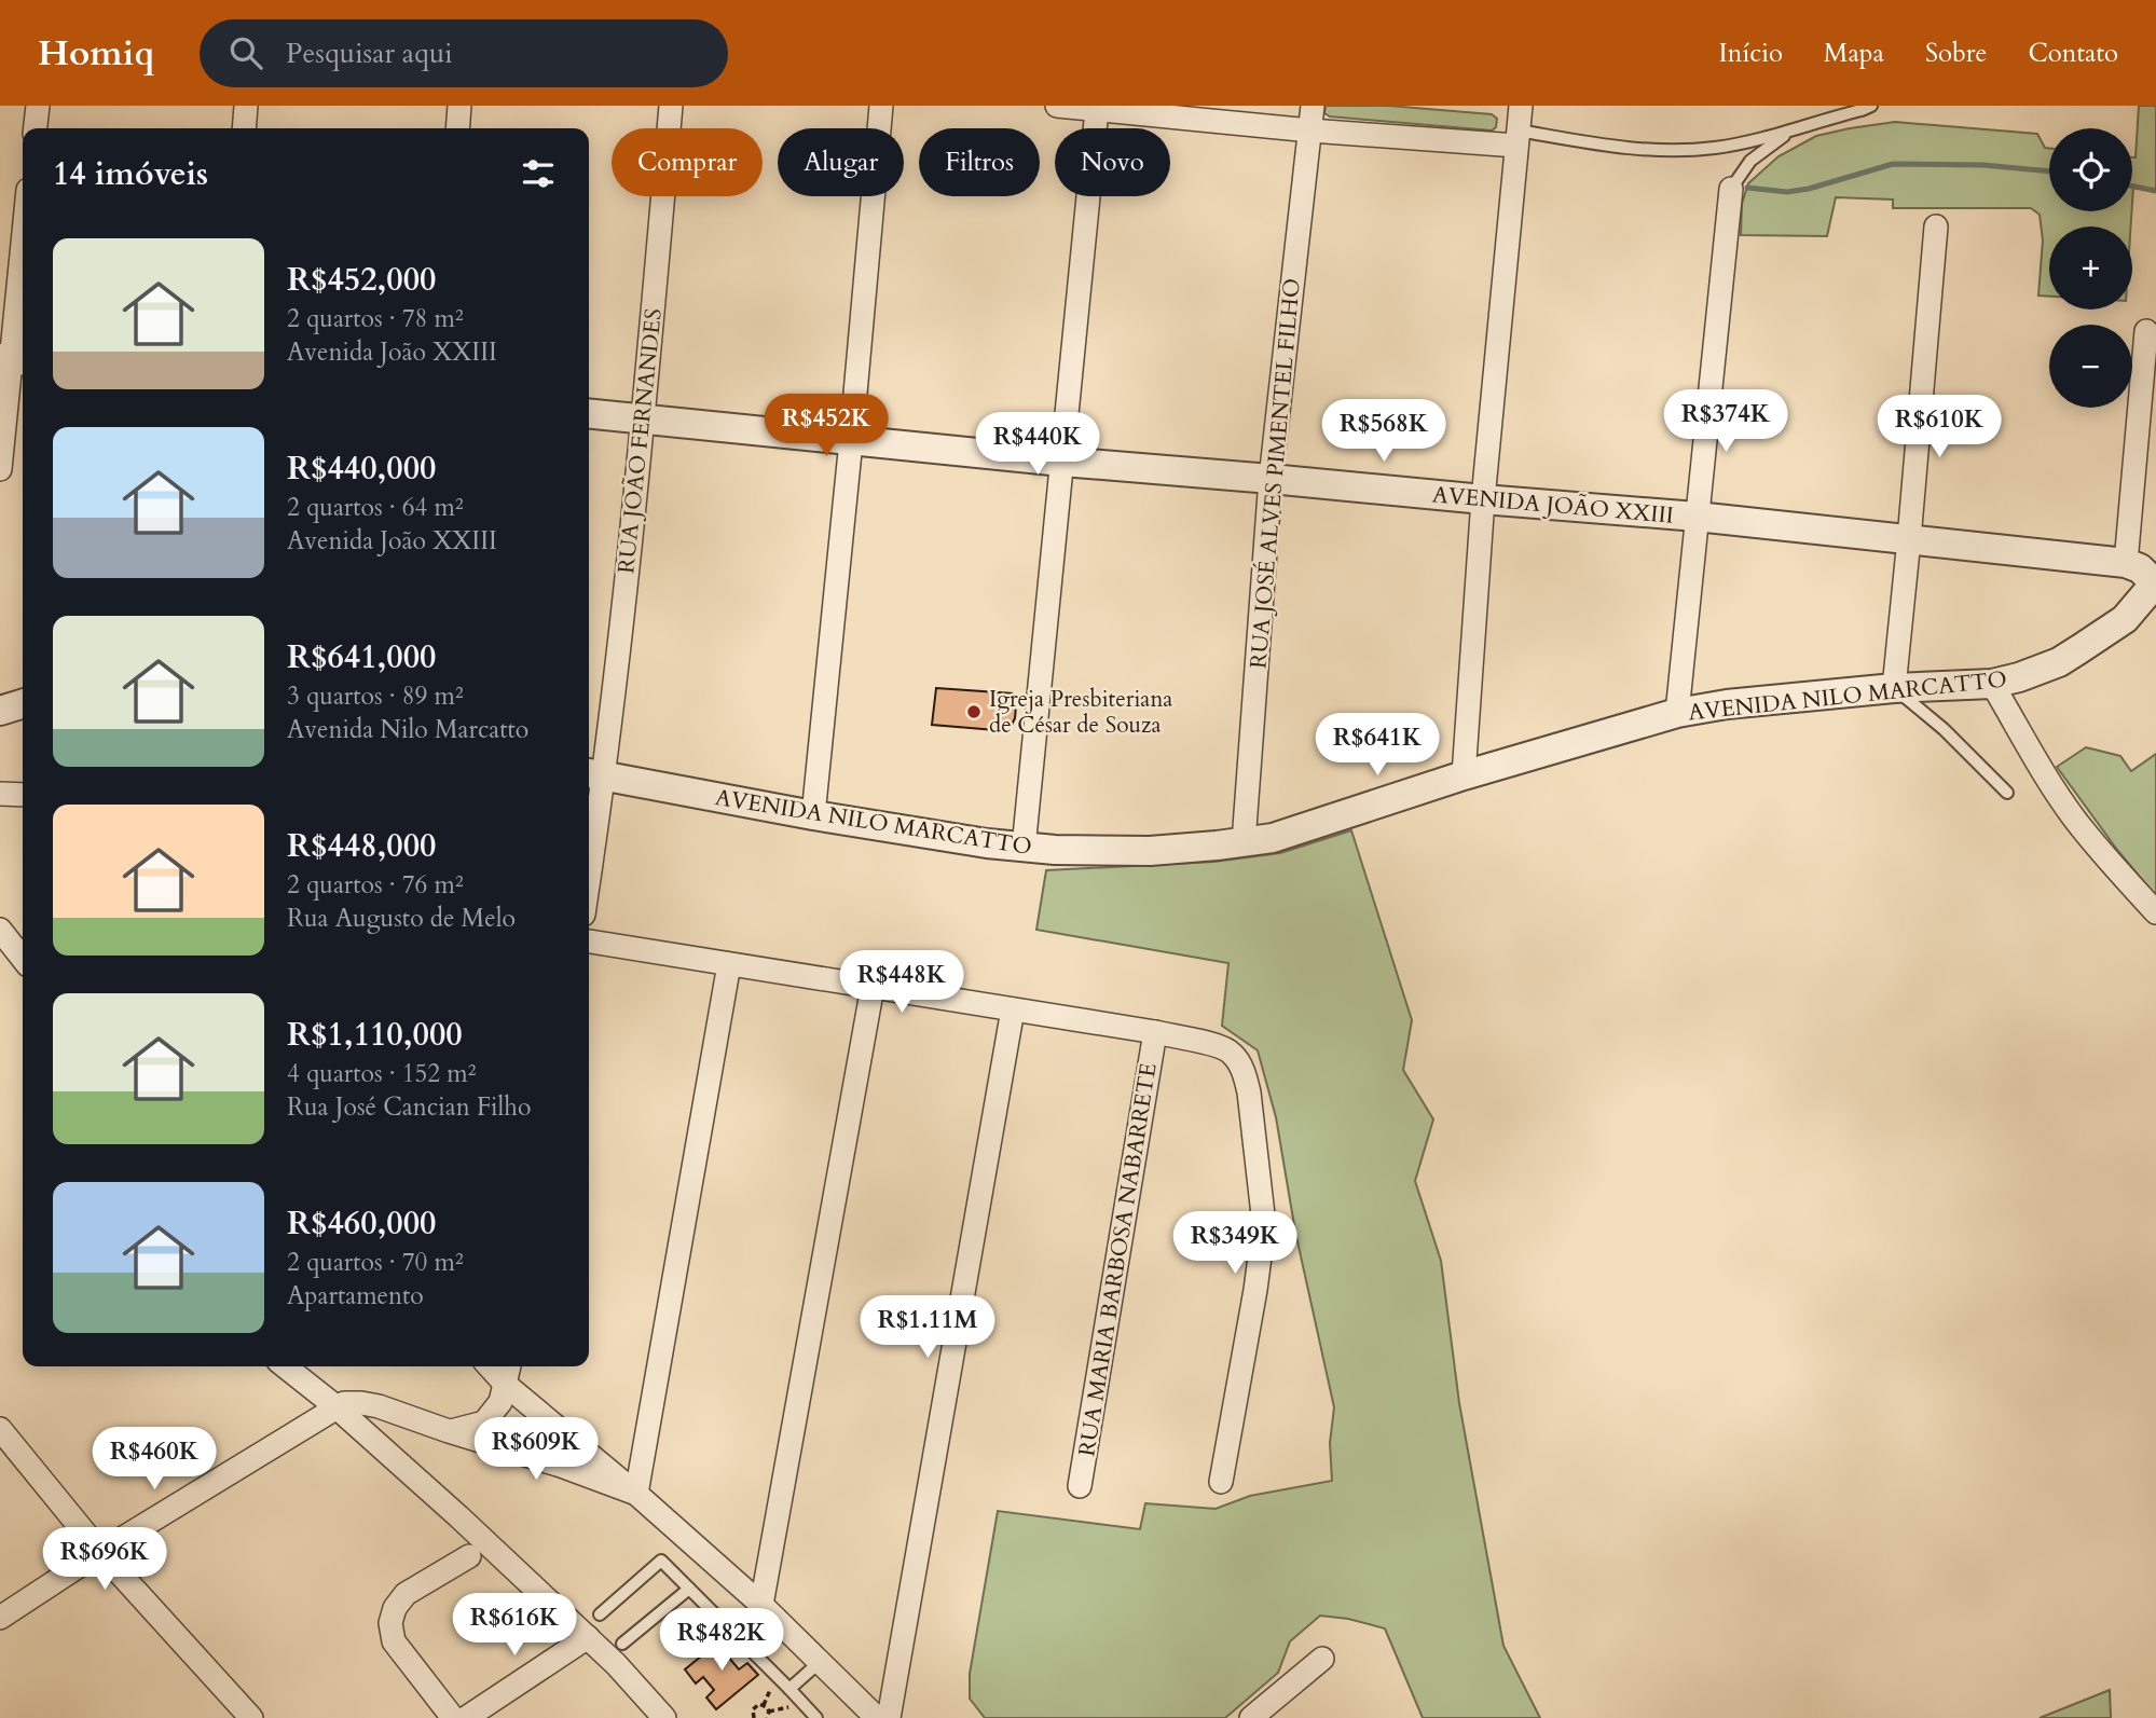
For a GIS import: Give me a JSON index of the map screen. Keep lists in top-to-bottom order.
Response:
{
  "streets": {
    "street": [
      "RUA JOÃO FERNANDES",
      "RUA JOSÉ ALVES PIMENTEL FILHO",
      "AVENIDA JOÃO XXIII",
      "AVENIDA NILO MARCATTO",
      "RUA MARIA BARBOSA NABARRETE"
    ]
  },
  "crossings": [
    ["RUA JOÃO FERNANDES", "AVENIDA JOÃO XXIII"],
    ["RUA JOÃO FERNANDES", "AVENIDA NILO MARCATTO"],
    ["RUA JOSÉ ALVES PIMENTEL FILHO", "AVENIDA JOÃO XXIII"],
    ["RUA JOSÉ ALVES PIMENTEL FILHO", "AVENIDA NILO MARCATTO"],
    ["AVENIDA JOÃO XXIII", "AVENIDA NILO MARCATTO"]
  ],
  "places": ["Igreja Presbiteriana de César de Souza"],
  "page": {
    "header": "Homiq",
    "search": "Pesquisar aqui",
    "nav": [
      "Início",
      "Mapa",
      "Sobre",
      "Contato"
    ],
    "map_buttons": ["+", "−"],
    "chip": [
      "Comprar",
      "Alugar",
      "Filtros",
      "Novo"
    ],
    "heading": "14 imóveis",
    "list": [
      {
        "name": "R$452,000",
        "note": "2 quartos · 78 m² · Avenida João XXIII"
      },
      {
        "name": "R$440,000",
        "note": "2 quartos · 64 m² · Avenida João XXIII"
      },
      {
        "name": "R$641,000",
        "note": "3 quartos · 89 m² · Avenida Nilo Marcatto"
      },
      {
        "name": "R$448,000",
        "note": "2 quartos · 76 m² · Rua Augusto de Melo"
      },
      {
        "name": "R$1,110,000",
        "note": "4 quartos · 152 m² · Rua José Cancian Filho"
      },
      {
        "name": "R$460,000",
        "note": "2 quartos · 70 m² · Apartamento"
      }
    ],
    "price": [
      "R$374K",
      "R$452K",
      "R$610K",
      "R$568K",
      "R$440K",
      "R$641K",
      "R$448K",
      "R$349K",
      "R$1.11M",
      "R$609K",
      "R$460K",
      "R$696K",
      "R$616K",
      "R$482K"
    ]
  }
}
